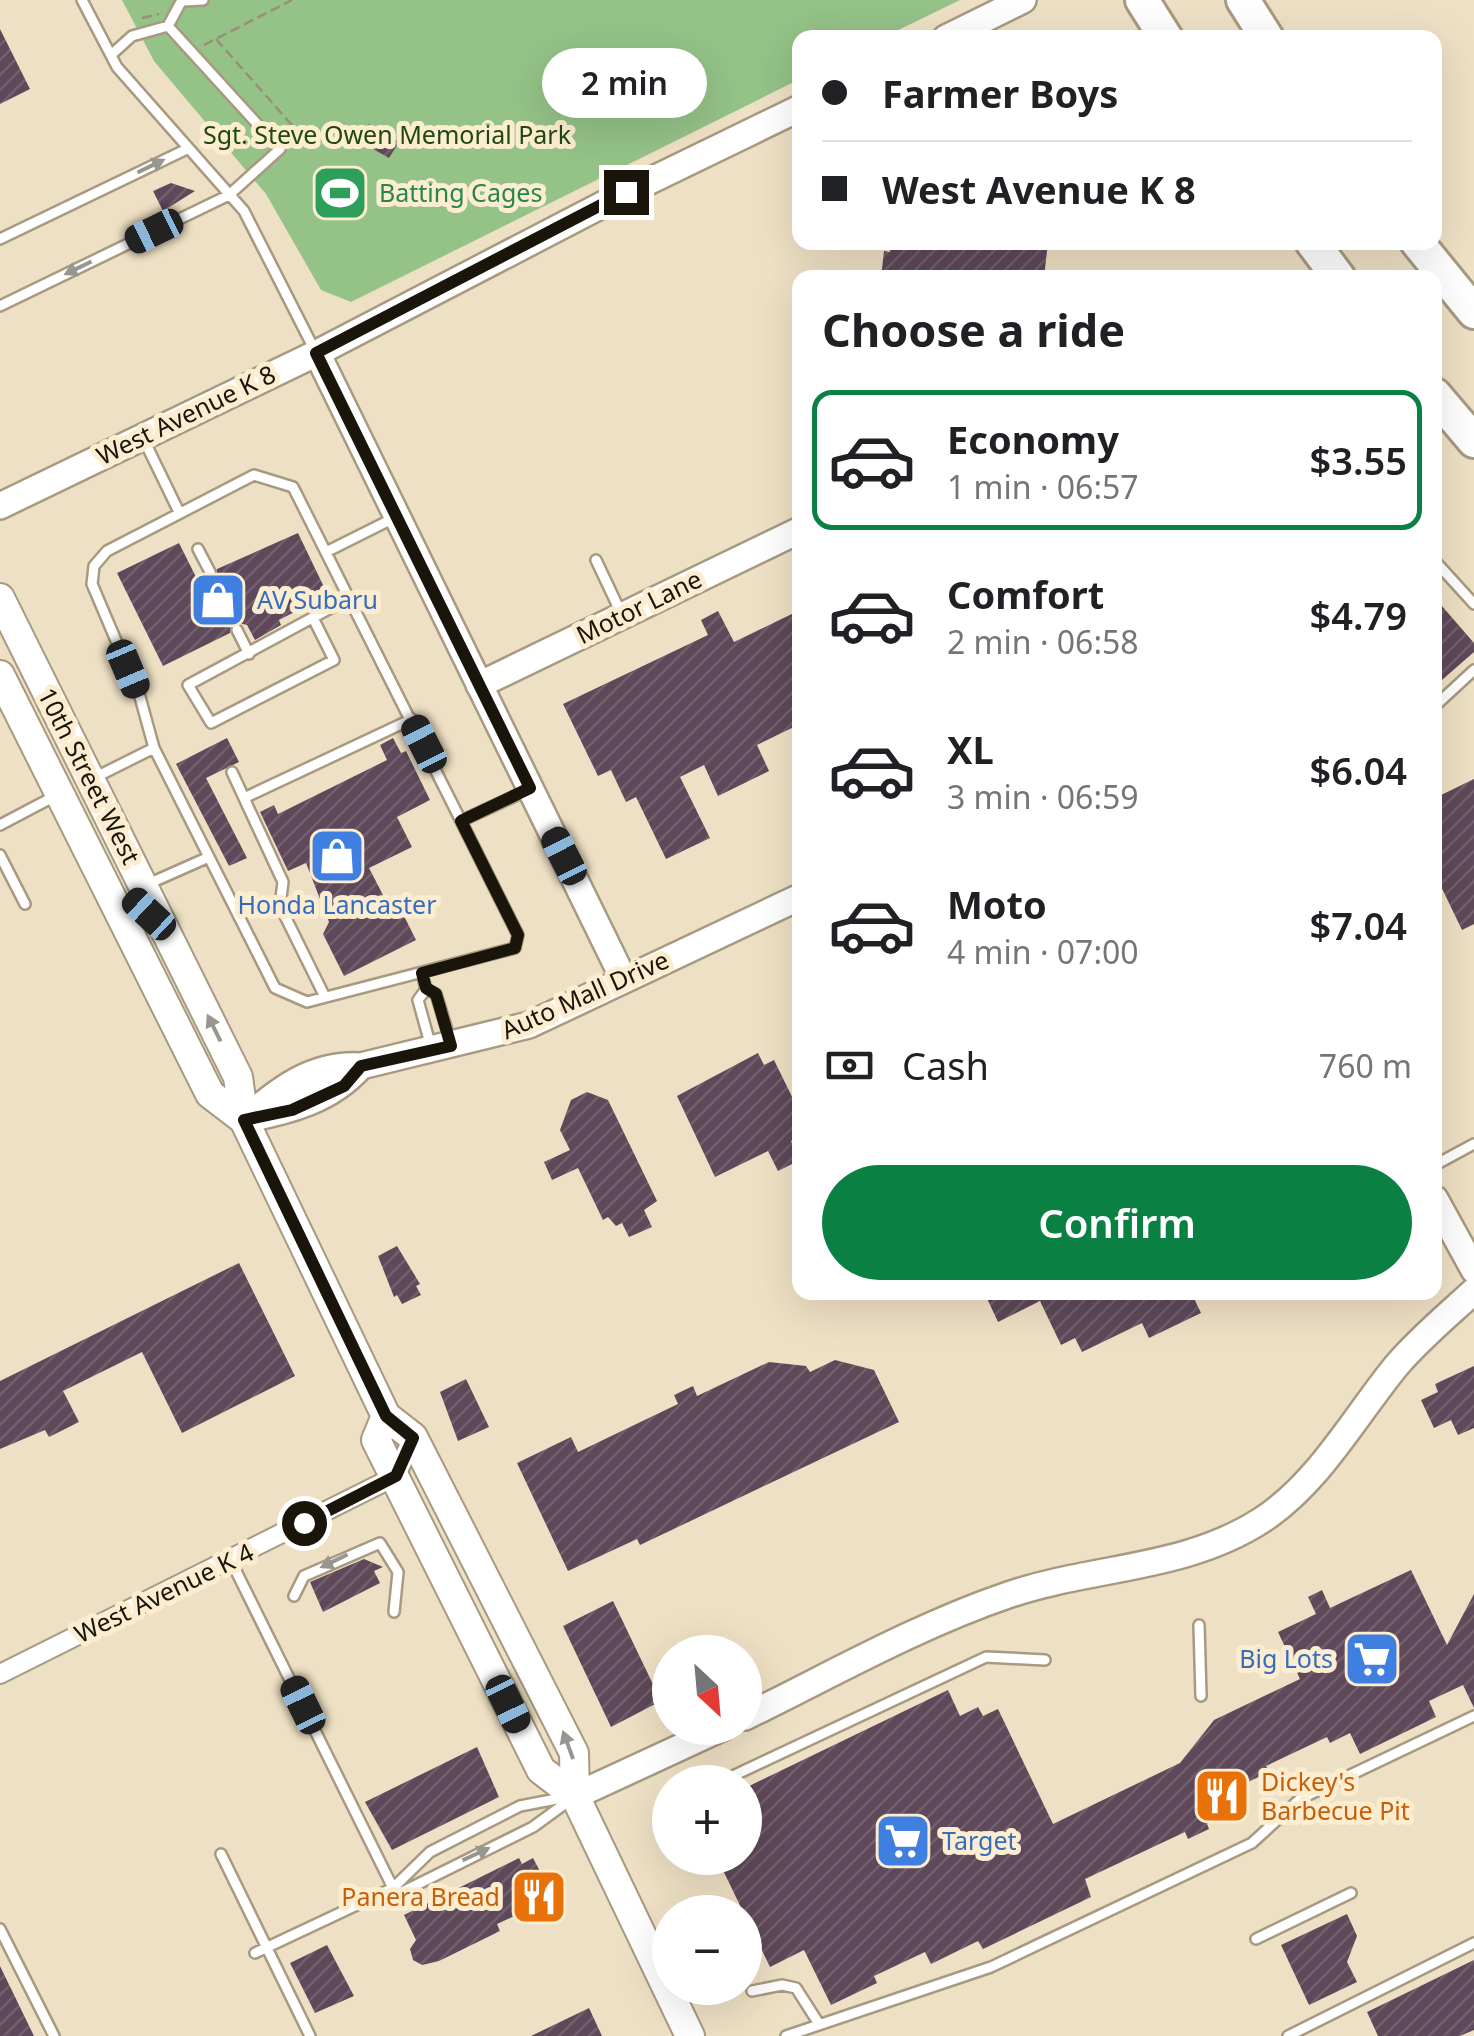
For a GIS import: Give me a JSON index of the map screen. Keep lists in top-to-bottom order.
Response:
{
  "streets": {
    "main road": ["10th Street West"],
    "street": [
      "West Avenue K 8",
      "Motor Lane",
      "Auto Mall Drive",
      "West Avenue K 4"
    ]
  },
  "crossings": [
    ["10th Street West", "Auto Mall Drive"],
    ["10th Street West", "West Avenue K 4"]
  ],
  "parks": ["Sgt. Steve Owen Memorial Park"],
  "places": {
    "sports": ["Batting Cages"],
    "shop": ["AV Subaru", "Honda Lancaster"],
    "supermarket": ["Big Lots", "Target"],
    "restaurant": ["Dickey's Barbecue Pit", "Panera Bread"]
  },
  "north": "bottom right",
  "page": {
    "banner": ["Farmer Boys", "West Avenue K 8"],
    "bubble": "2 min",
    "heading": "Choose a ride",
    "list": [
      {
        "name": "Economy",
        "note": "1 min · 06:57",
        "value": "$3.55"
      },
      {
        "name": "Comfort",
        "note": "2 min · 06:58",
        "value": "$4.79"
      },
      {
        "name": "XL",
        "note": "3 min · 06:59",
        "value": "$6.04"
      },
      {
        "name": "Moto",
        "note": "4 min · 07:00",
        "value": "$7.04"
      }
    ],
    "pay": ["Cash", "760 m"],
    "buttons": "Confirm",
    "map_buttons": ["+", "−"]
  }
}
